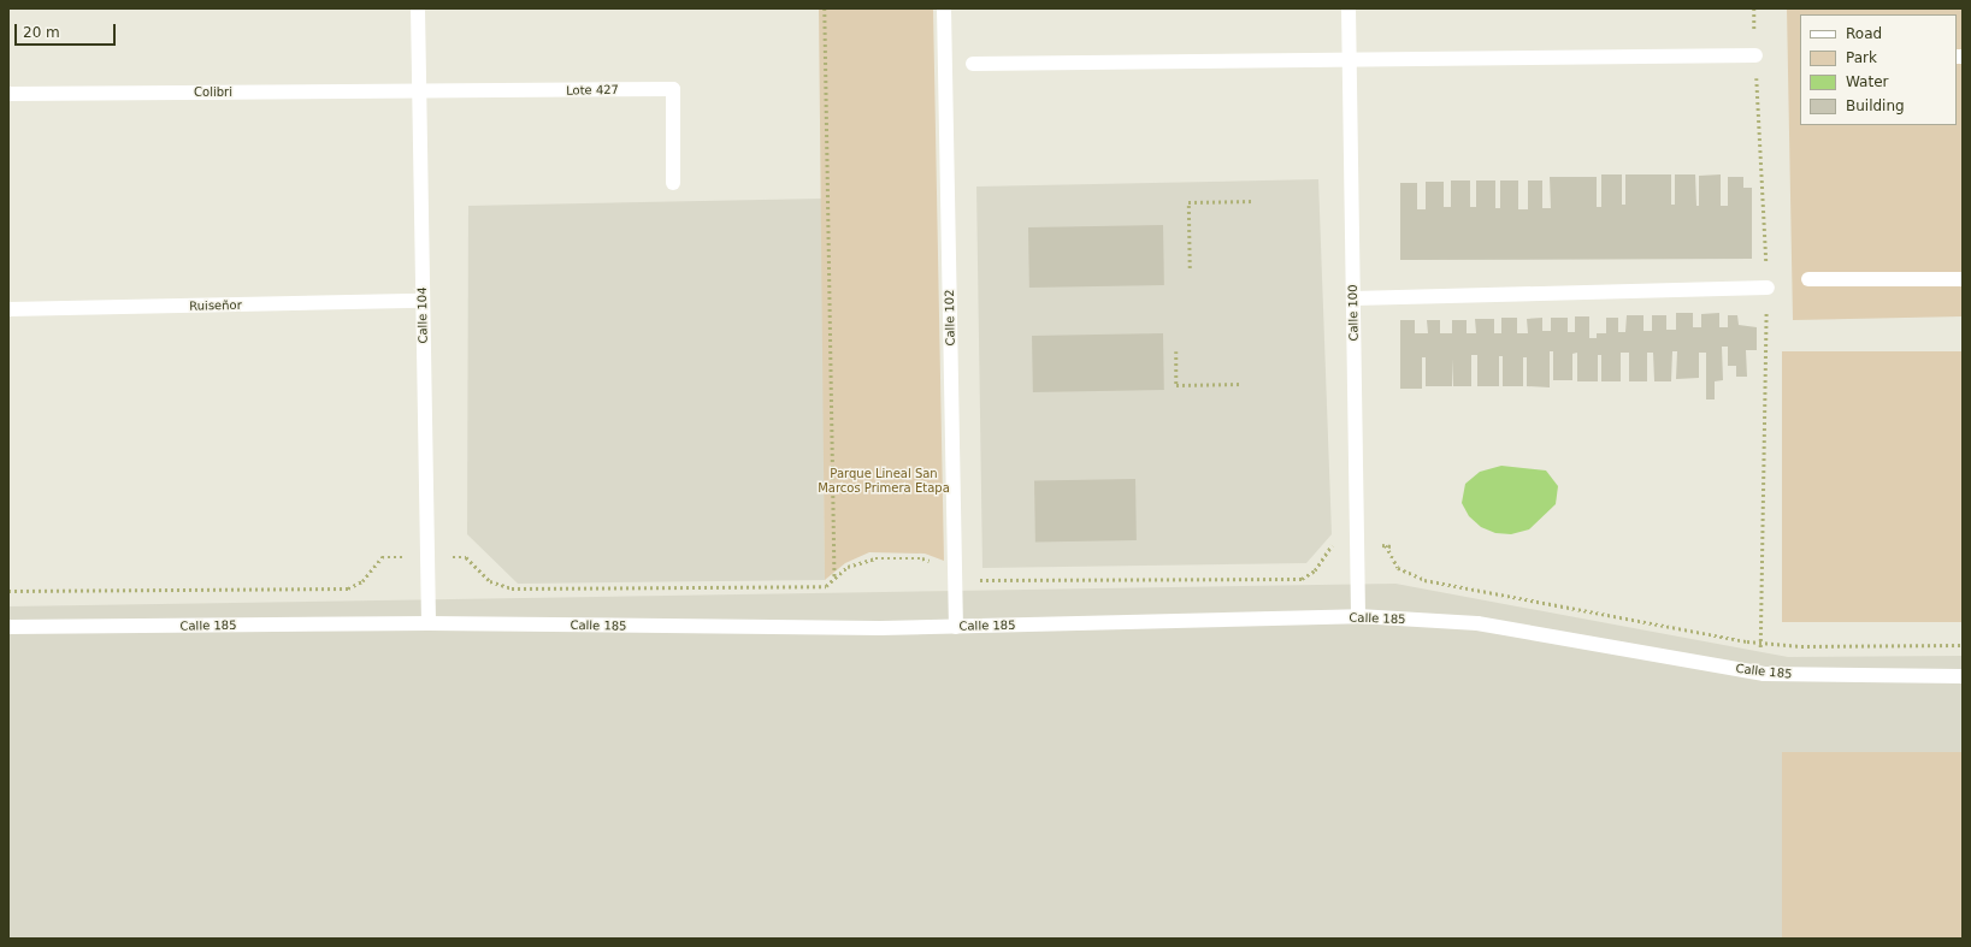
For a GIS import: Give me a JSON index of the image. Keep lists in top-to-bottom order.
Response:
{
  "streets": {
    "street": [
      "Lote 427",
      "Colibri",
      "Ruiseñor",
      "Calle 100",
      "Calle 104",
      "Calle 102",
      "Calle 185"
    ]
  },
  "crossings": [
    ["Lote 427", "Colibri"],
    ["Lote 427", "Calle 104"],
    ["Colibri", "Calle 104"],
    ["Ruiseñor", "Calle 104"],
    ["Calle 100", "Calle 185"],
    ["Calle 104", "Calle 185"],
    ["Calle 102", "Calle 185"]
  ],
  "parks": ["Parque Lineal San Marcos Primera Etapa"],
  "legend": [
    "Road",
    "Park",
    "Water",
    "Building"
  ],
  "scale_bar": "20 m"
}
